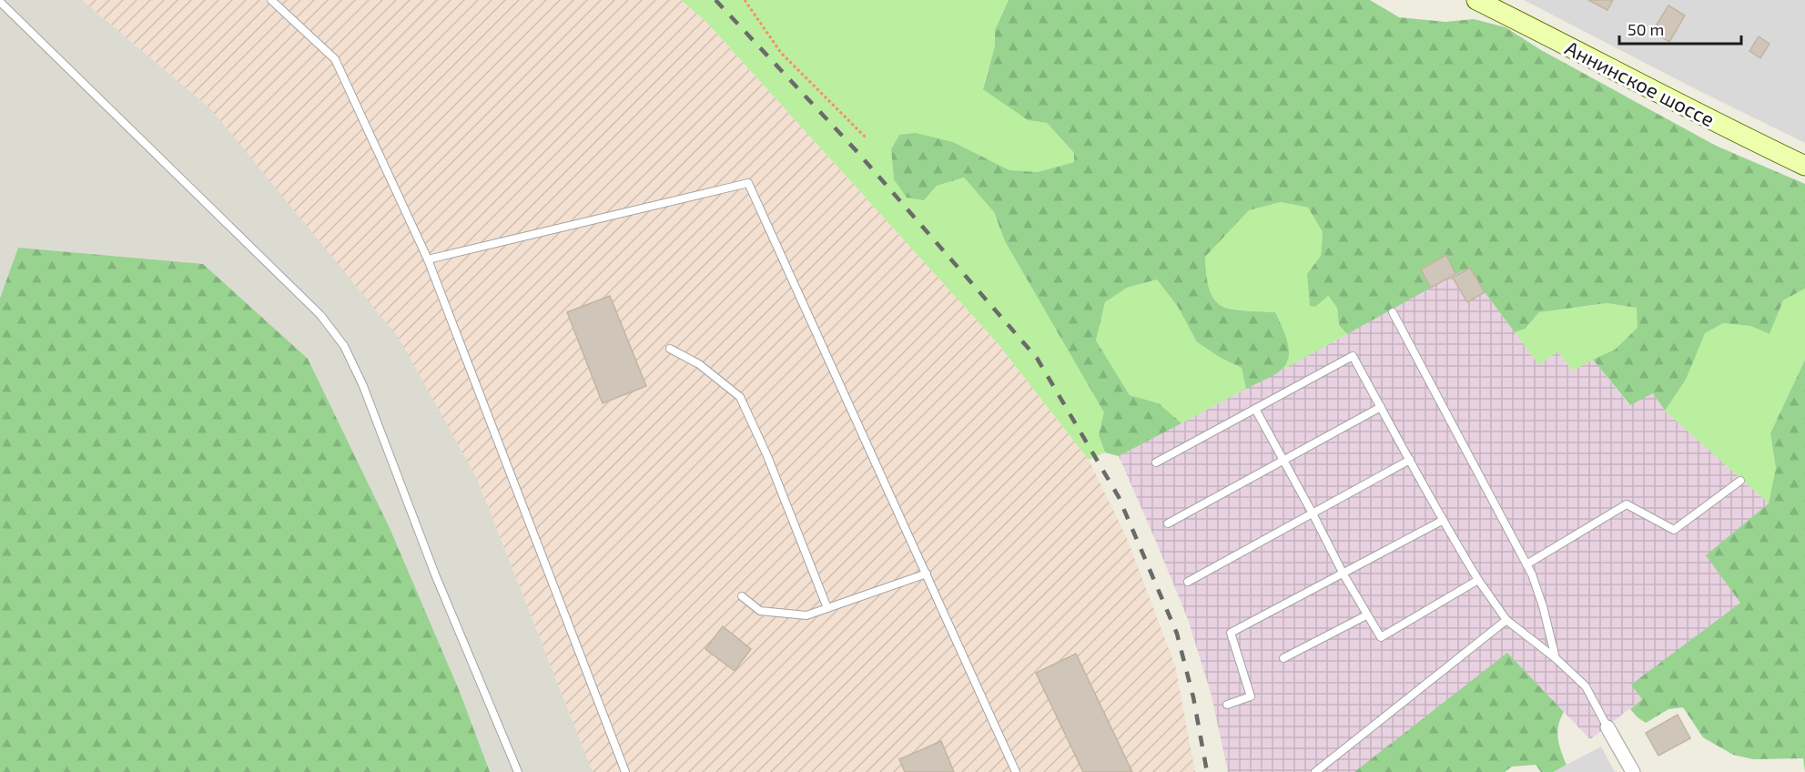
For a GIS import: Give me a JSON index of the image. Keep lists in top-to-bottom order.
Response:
{
  "streets": {
    "main road": ["Аннинское шоссе"]
  },
  "scale_bar": "50 m"
}
